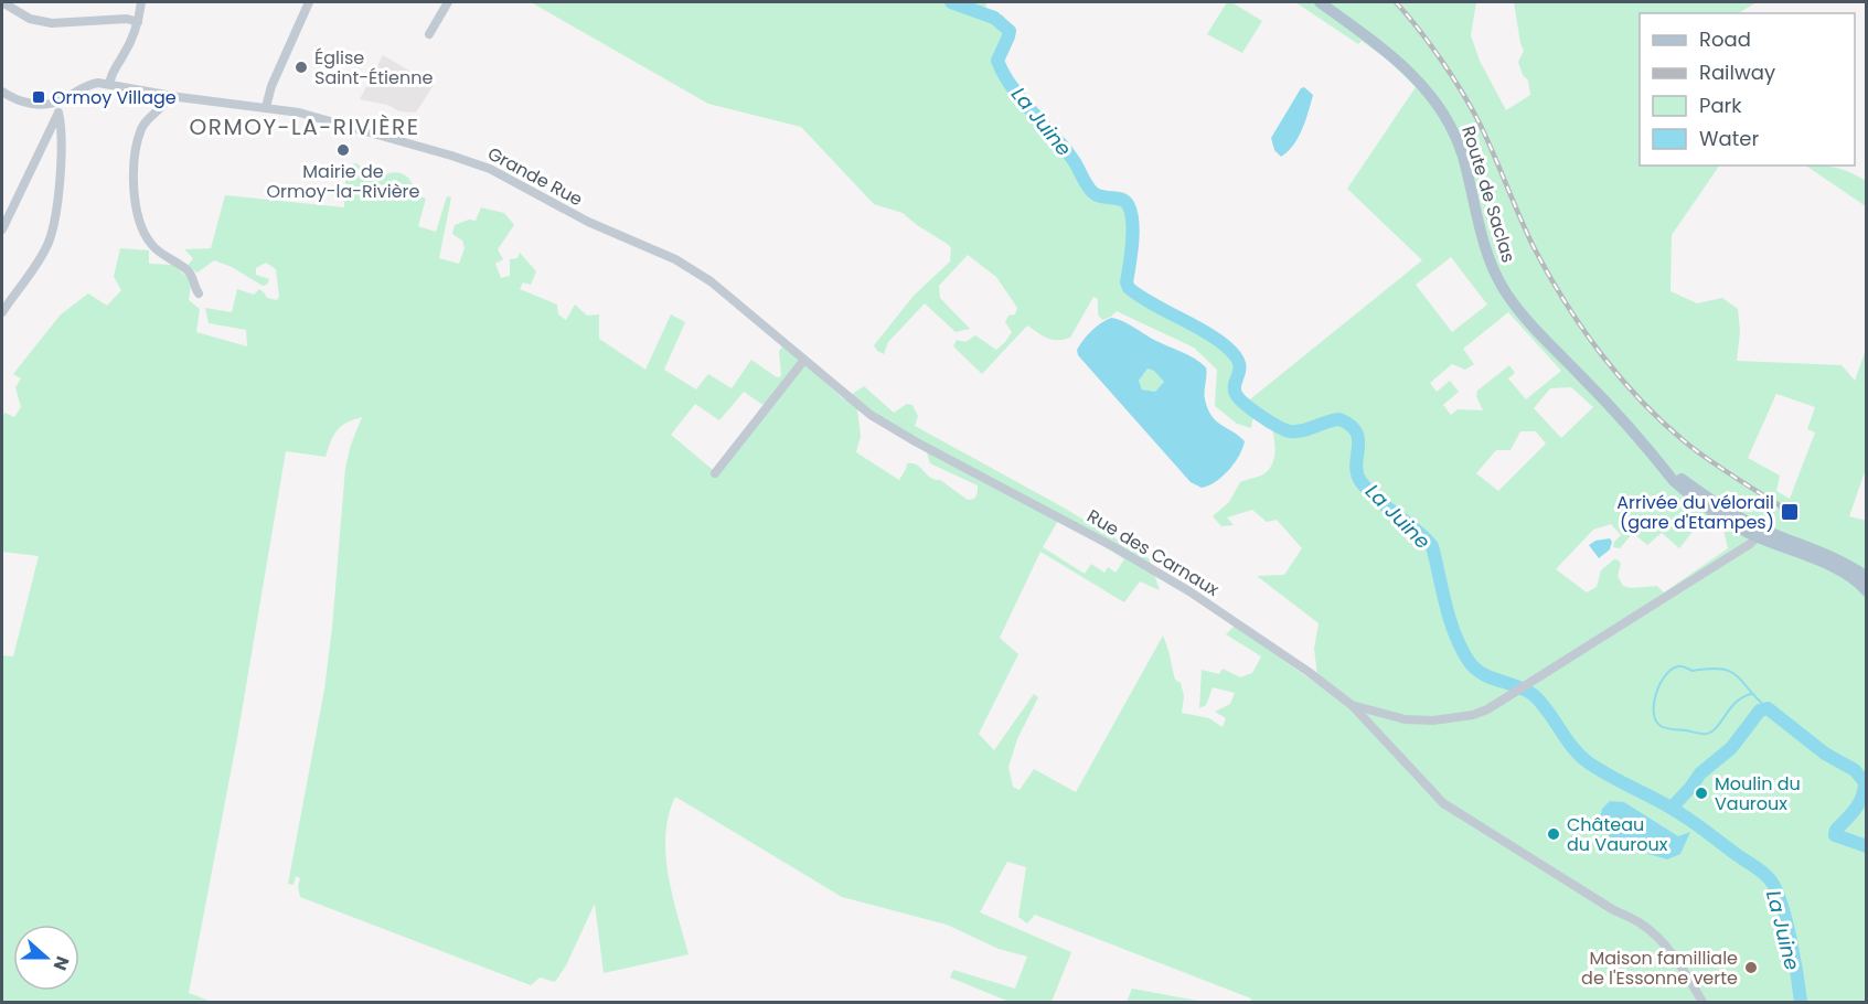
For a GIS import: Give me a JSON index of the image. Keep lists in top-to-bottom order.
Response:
{
  "streets": {
    "main road": ["Route de Saclas"],
    "street": ["Grande Rue", "Rue des Carnaux"]
  },
  "crossings": [
    ["Grande Rue", "Rue des Carnaux"],
    ["Route de Saclas", "Rue des Carnaux"]
  ],
  "districts": ["ORMOY-LA-RIVIÈRE"],
  "water": ["La Juine"],
  "places": {
    "other": [
      "Église Saint-Étienne",
      "Mairie de Ormoy-la-Rivière",
      "Moulin du Vauroux",
      "Château du Vauroux",
      "Maison familliale de l'Essonne verte"
    ],
    "transit": ["Ormoy Village", "Arrivée du vélorail (gare d'Etampes)"]
  },
  "legend": [
    "Road",
    "Railway",
    "Park",
    "Water"
  ],
  "north": "right"
}
